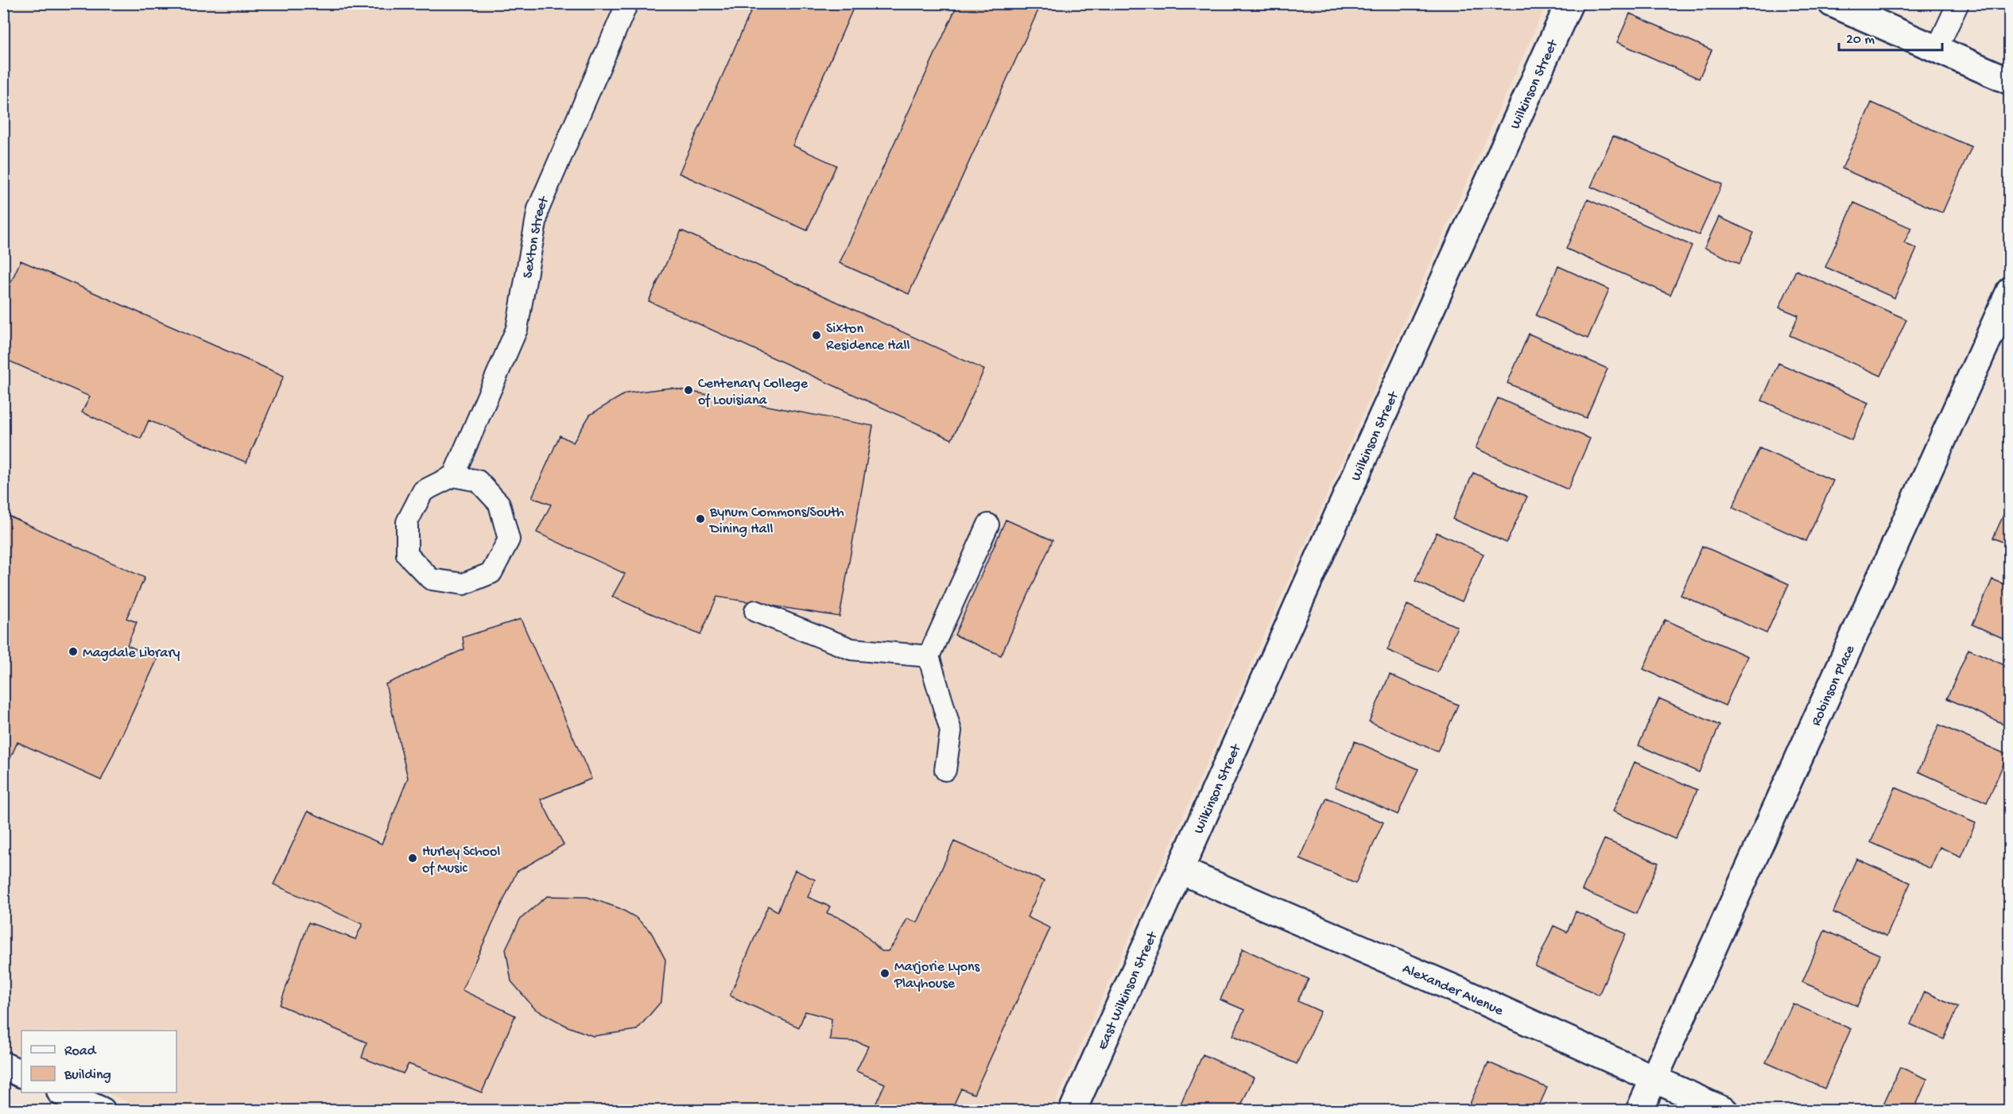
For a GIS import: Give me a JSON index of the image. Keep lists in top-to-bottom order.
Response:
{
  "streets": {
    "street": [
      "Wilkinson Street",
      "Robinson Place",
      "Alexander Avenue",
      "East Wilkinson Street"
    ],
    "lane": ["Sexton Street"]
  },
  "crossings": [
    ["Wilkinson Street", "Alexander Avenue"],
    ["Wilkinson Street", "East Wilkinson Street"],
    ["Robinson Place", "Alexander Avenue"],
    ["Alexander Avenue", "East Wilkinson Street"]
  ],
  "places": [
    "Sixton Residence Hall",
    "Centenary College of Louisiana",
    "Bynum Commons/South Dining Hall",
    "Magdale Library",
    "Hurley School of Music",
    "Marjorie Lyons Playhouse"
  ],
  "legend": ["Road", "Building"],
  "scale_bar": "20 m"
}
